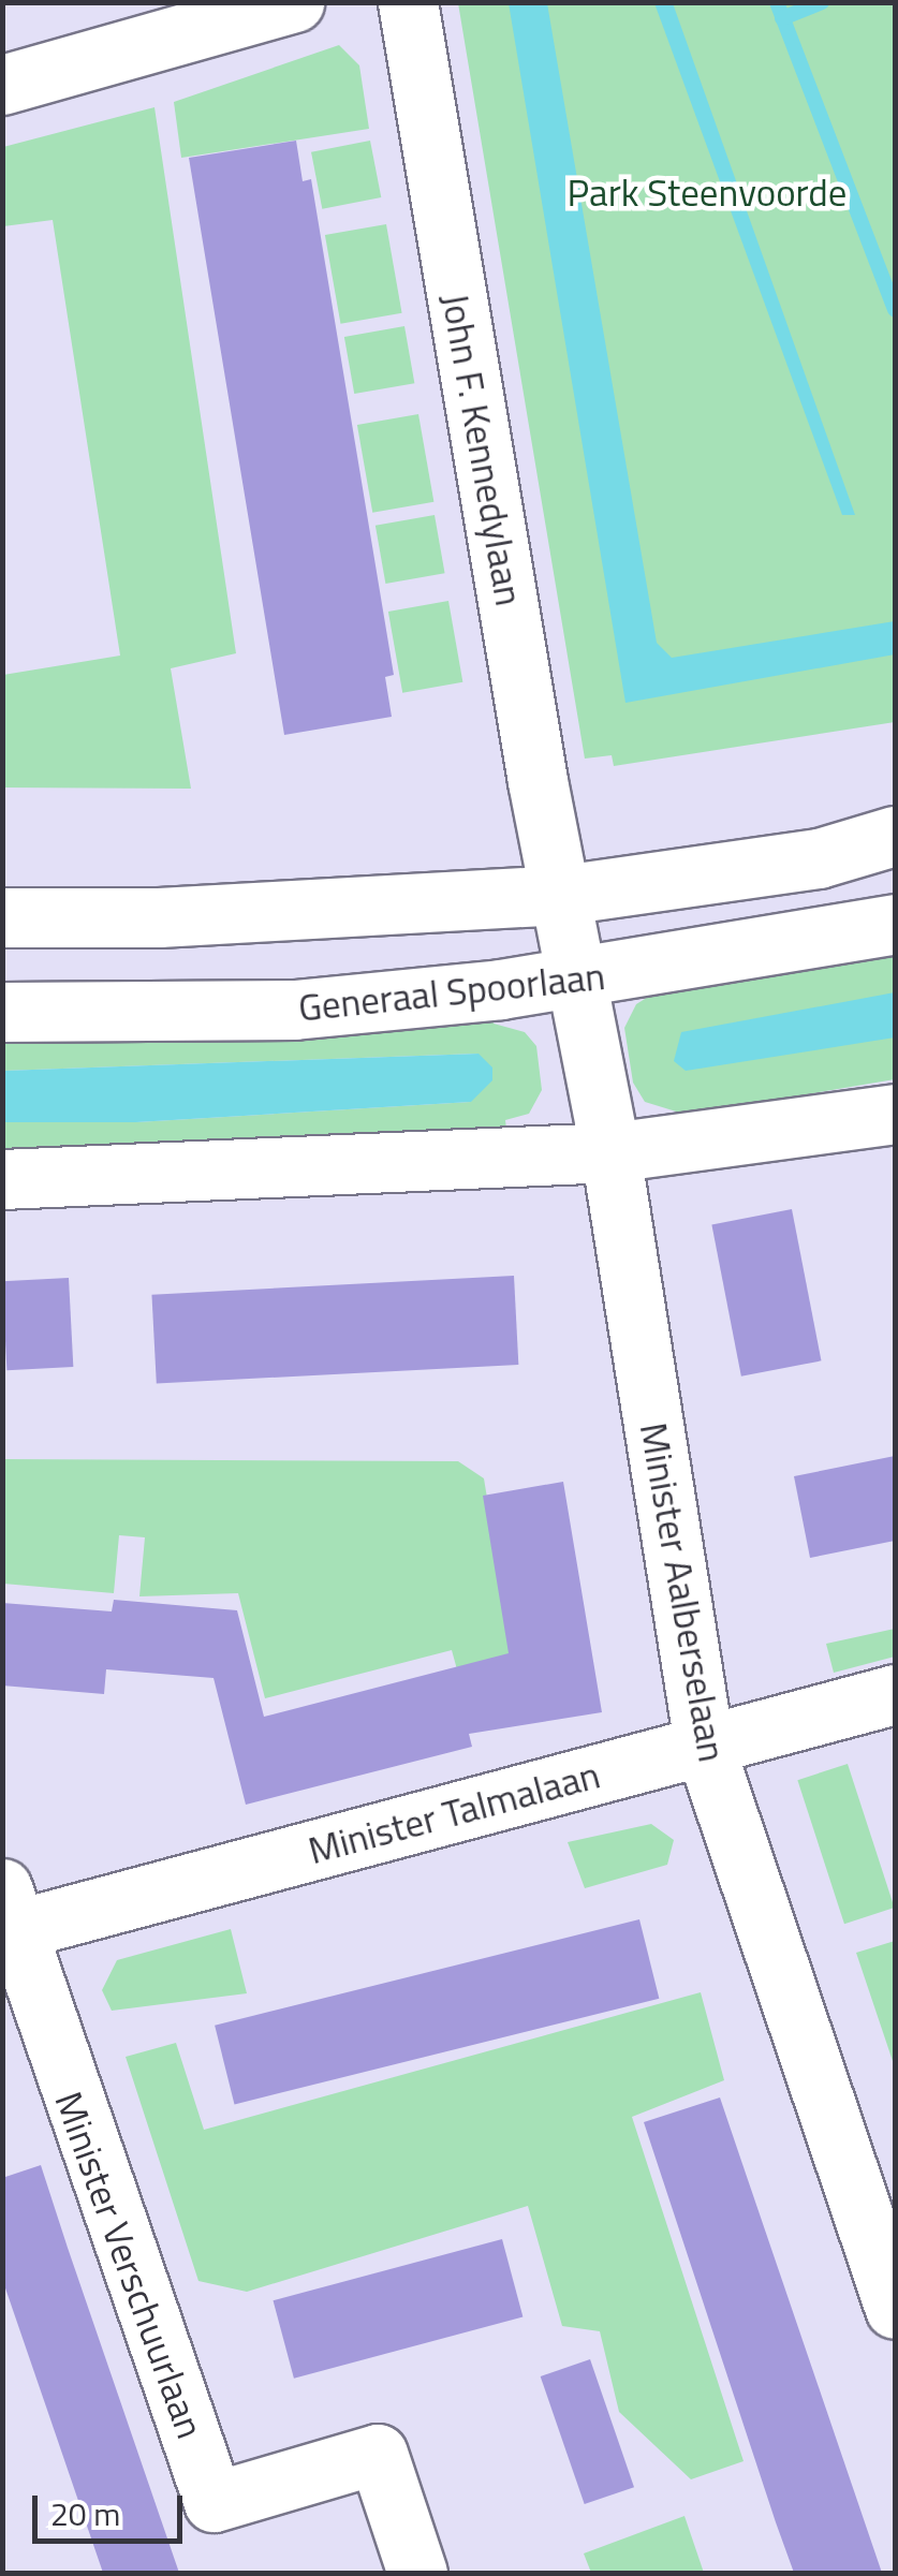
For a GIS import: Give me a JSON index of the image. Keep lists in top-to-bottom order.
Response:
{
  "streets": {
    "street": [
      "John F. Kennedylaan",
      "Generaal Spoorlaan",
      "Minister Aalberselaan",
      "Minister Talmalaan",
      "Minister Verschuurlaan"
    ]
  },
  "crossings": [
    ["John F. Kennedylaan", "Generaal Spoorlaan"],
    ["John F. Kennedylaan", "Minister Aalberselaan"],
    ["Generaal Spoorlaan", "Minister Aalberselaan"],
    ["Minister Aalberselaan", "Minister Talmalaan"],
    ["Minister Talmalaan", "Minister Verschuurlaan"]
  ],
  "parks": ["Park Steenvoorde"],
  "scale_bar": "20 m"
}
